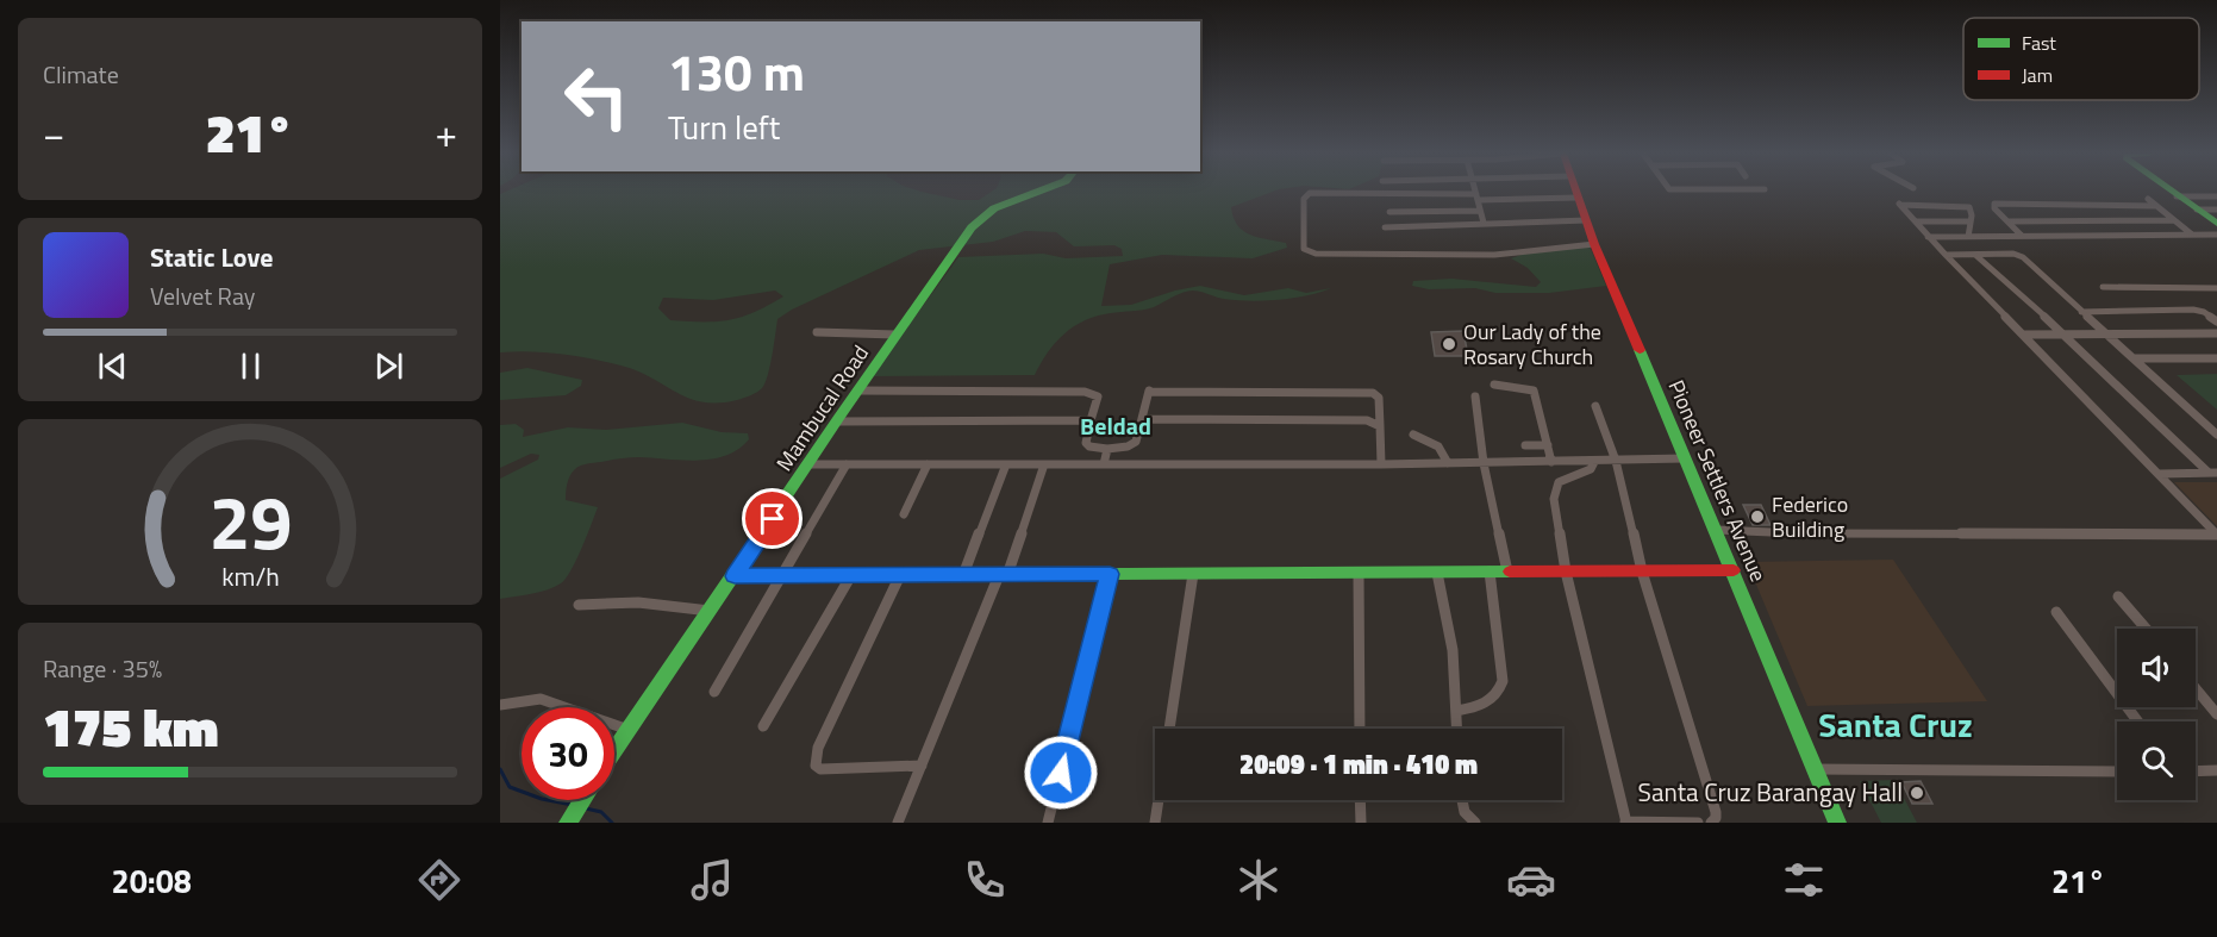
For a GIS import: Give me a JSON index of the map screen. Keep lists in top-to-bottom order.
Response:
{
  "streets": {
    "street": ["Mambucal Road", "Pioneer Settlers Avenue"]
  },
  "districts": ["Beldad", "Santa Cruz"],
  "places": ["Our Lady of the Rosary Church", "Federico Building", "Santa Cruz Barangay Hall"],
  "legend": ["Fast", "Jam"],
  "page": {
    "tile": [
      "Climate",
      ["Range · 35%", "175 km"]
    ],
    "turn": ["130 m", "Turn left"],
    "heat": ["−", "21°", "+"],
    "song": ["Static Love", "Velvet Ray"],
    "limit": "30",
    "trip": "20:09 · 1 min · 410 m",
    "tabs": ["20:08", "21°"],
    "gauge": ["29", "km/h"]
  }
}
